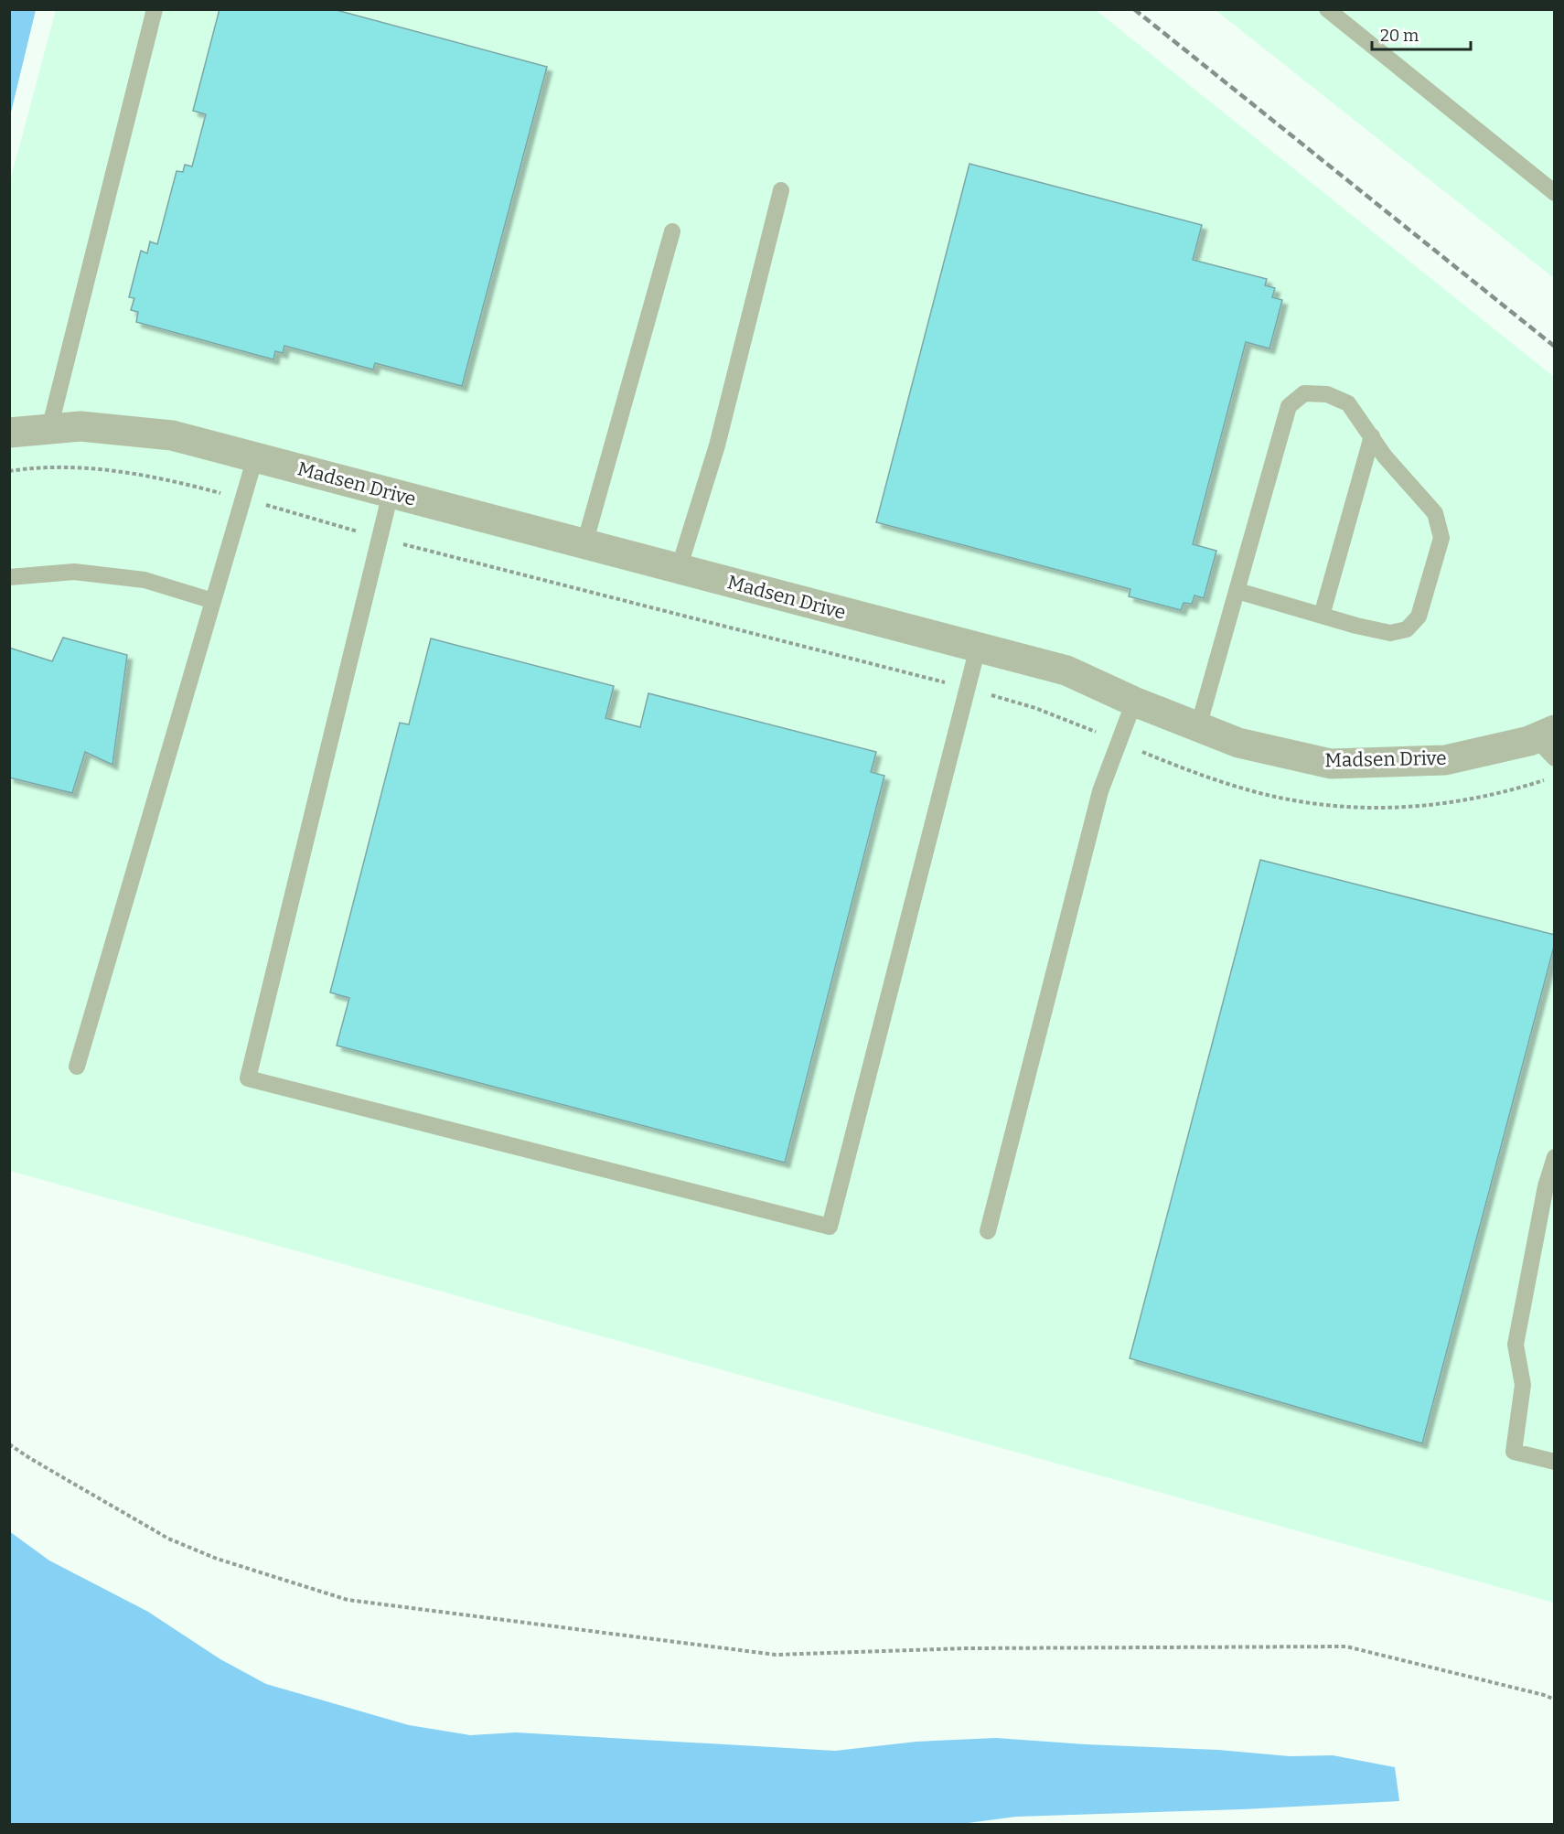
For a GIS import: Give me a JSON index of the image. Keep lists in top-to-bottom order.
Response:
{
  "streets": {
    "street": ["Madsen Drive"]
  },
  "scale_bar": "20 m"
}
